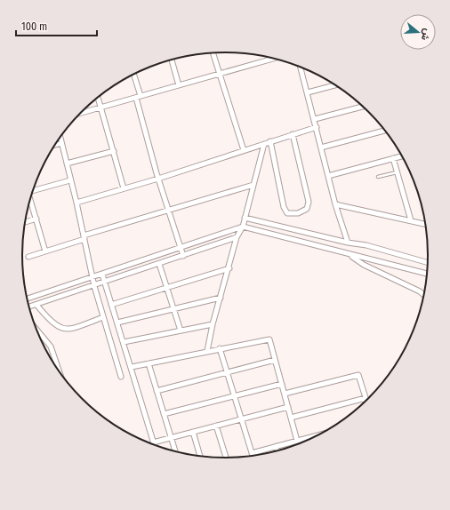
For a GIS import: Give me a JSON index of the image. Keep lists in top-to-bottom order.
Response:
{
  "scale_bar": "100 m",
  "north": "right"
}
